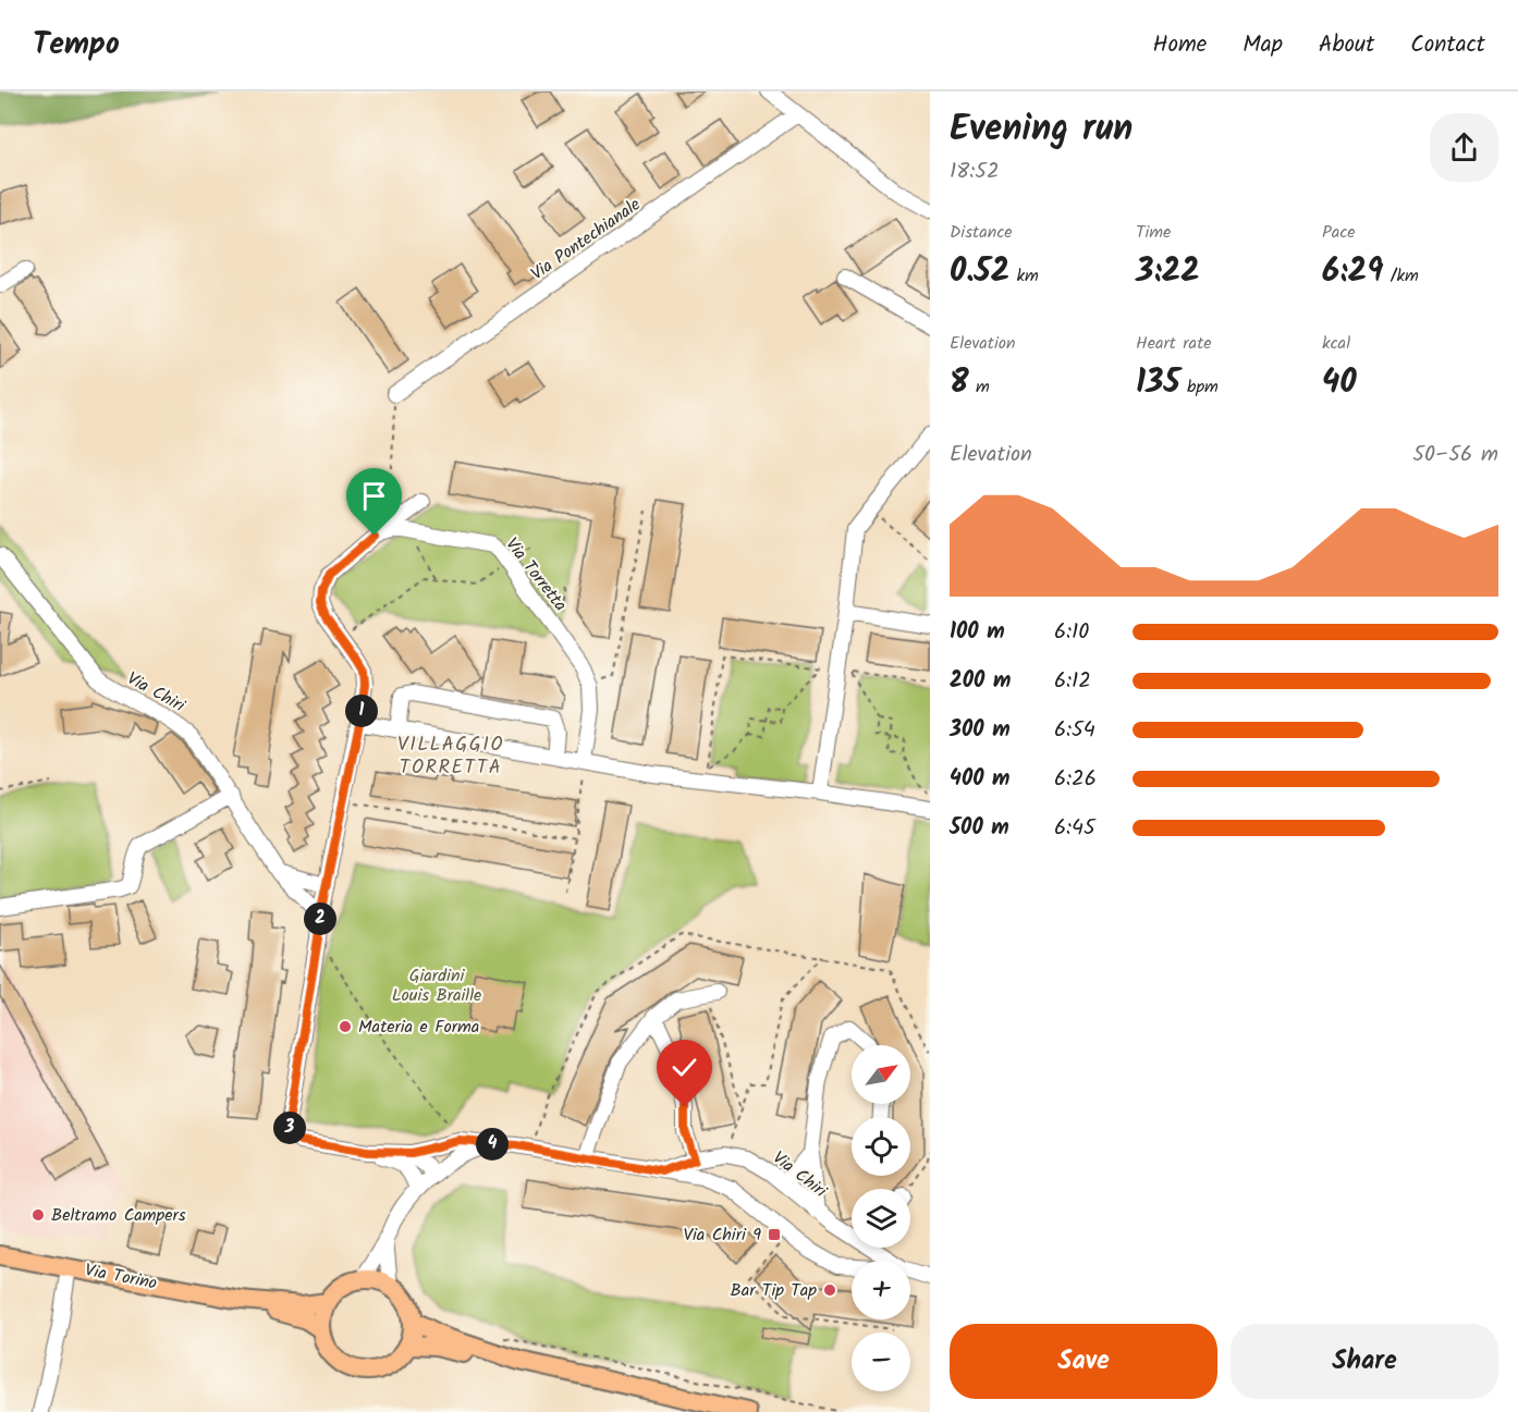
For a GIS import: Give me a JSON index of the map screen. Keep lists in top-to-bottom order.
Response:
{
  "streets": {
    "main road": ["Via Torino"],
    "street": ["Via Pontechianale", "Via Torretta", "Via Chiri"]
  },
  "crossings": [
    ["Via Chiri", "Via Torino"]
  ],
  "districts": ["VILLAGGIO TORRETTA"],
  "parks": ["Giardini Louis Braille"],
  "places": {
    "other": ["Materia e Forma", "Beltramo Campers", "Bar Tip Tap"],
    "transit": ["Via Chiri 9"]
  },
  "north": "top right",
  "page": {
    "header": "Tempo",
    "nav": [
      "Home",
      "Map",
      "About",
      "Contact"
    ],
    "heading": ["Evening run", "18:52"],
    "stats": [
      ["Distance", "0.52 km"],
      ["Time", "3:22"],
      ["Pace", "6:29 /km"],
      ["Elevation", "8 m"],
      ["Heart rate", "135 bpm"],
      ["kcal", "40"]
    ],
    "chart": ["Elevation", "50–56 m"],
    "list": [
      {
        "name": "100 m",
        "note": "6:10"
      },
      {
        "name": "200 m",
        "note": "6:12"
      },
      {
        "name": "300 m",
        "note": "6:54"
      },
      {
        "name": "400 m",
        "note": "6:26"
      },
      {
        "name": "500 m",
        "note": "6:45"
      }
    ],
    "pins": [
      "1",
      "2",
      "3",
      "4"
    ],
    "map_buttons": ["+", "−"],
    "buttons": ["Save", "Share"]
  }
}
